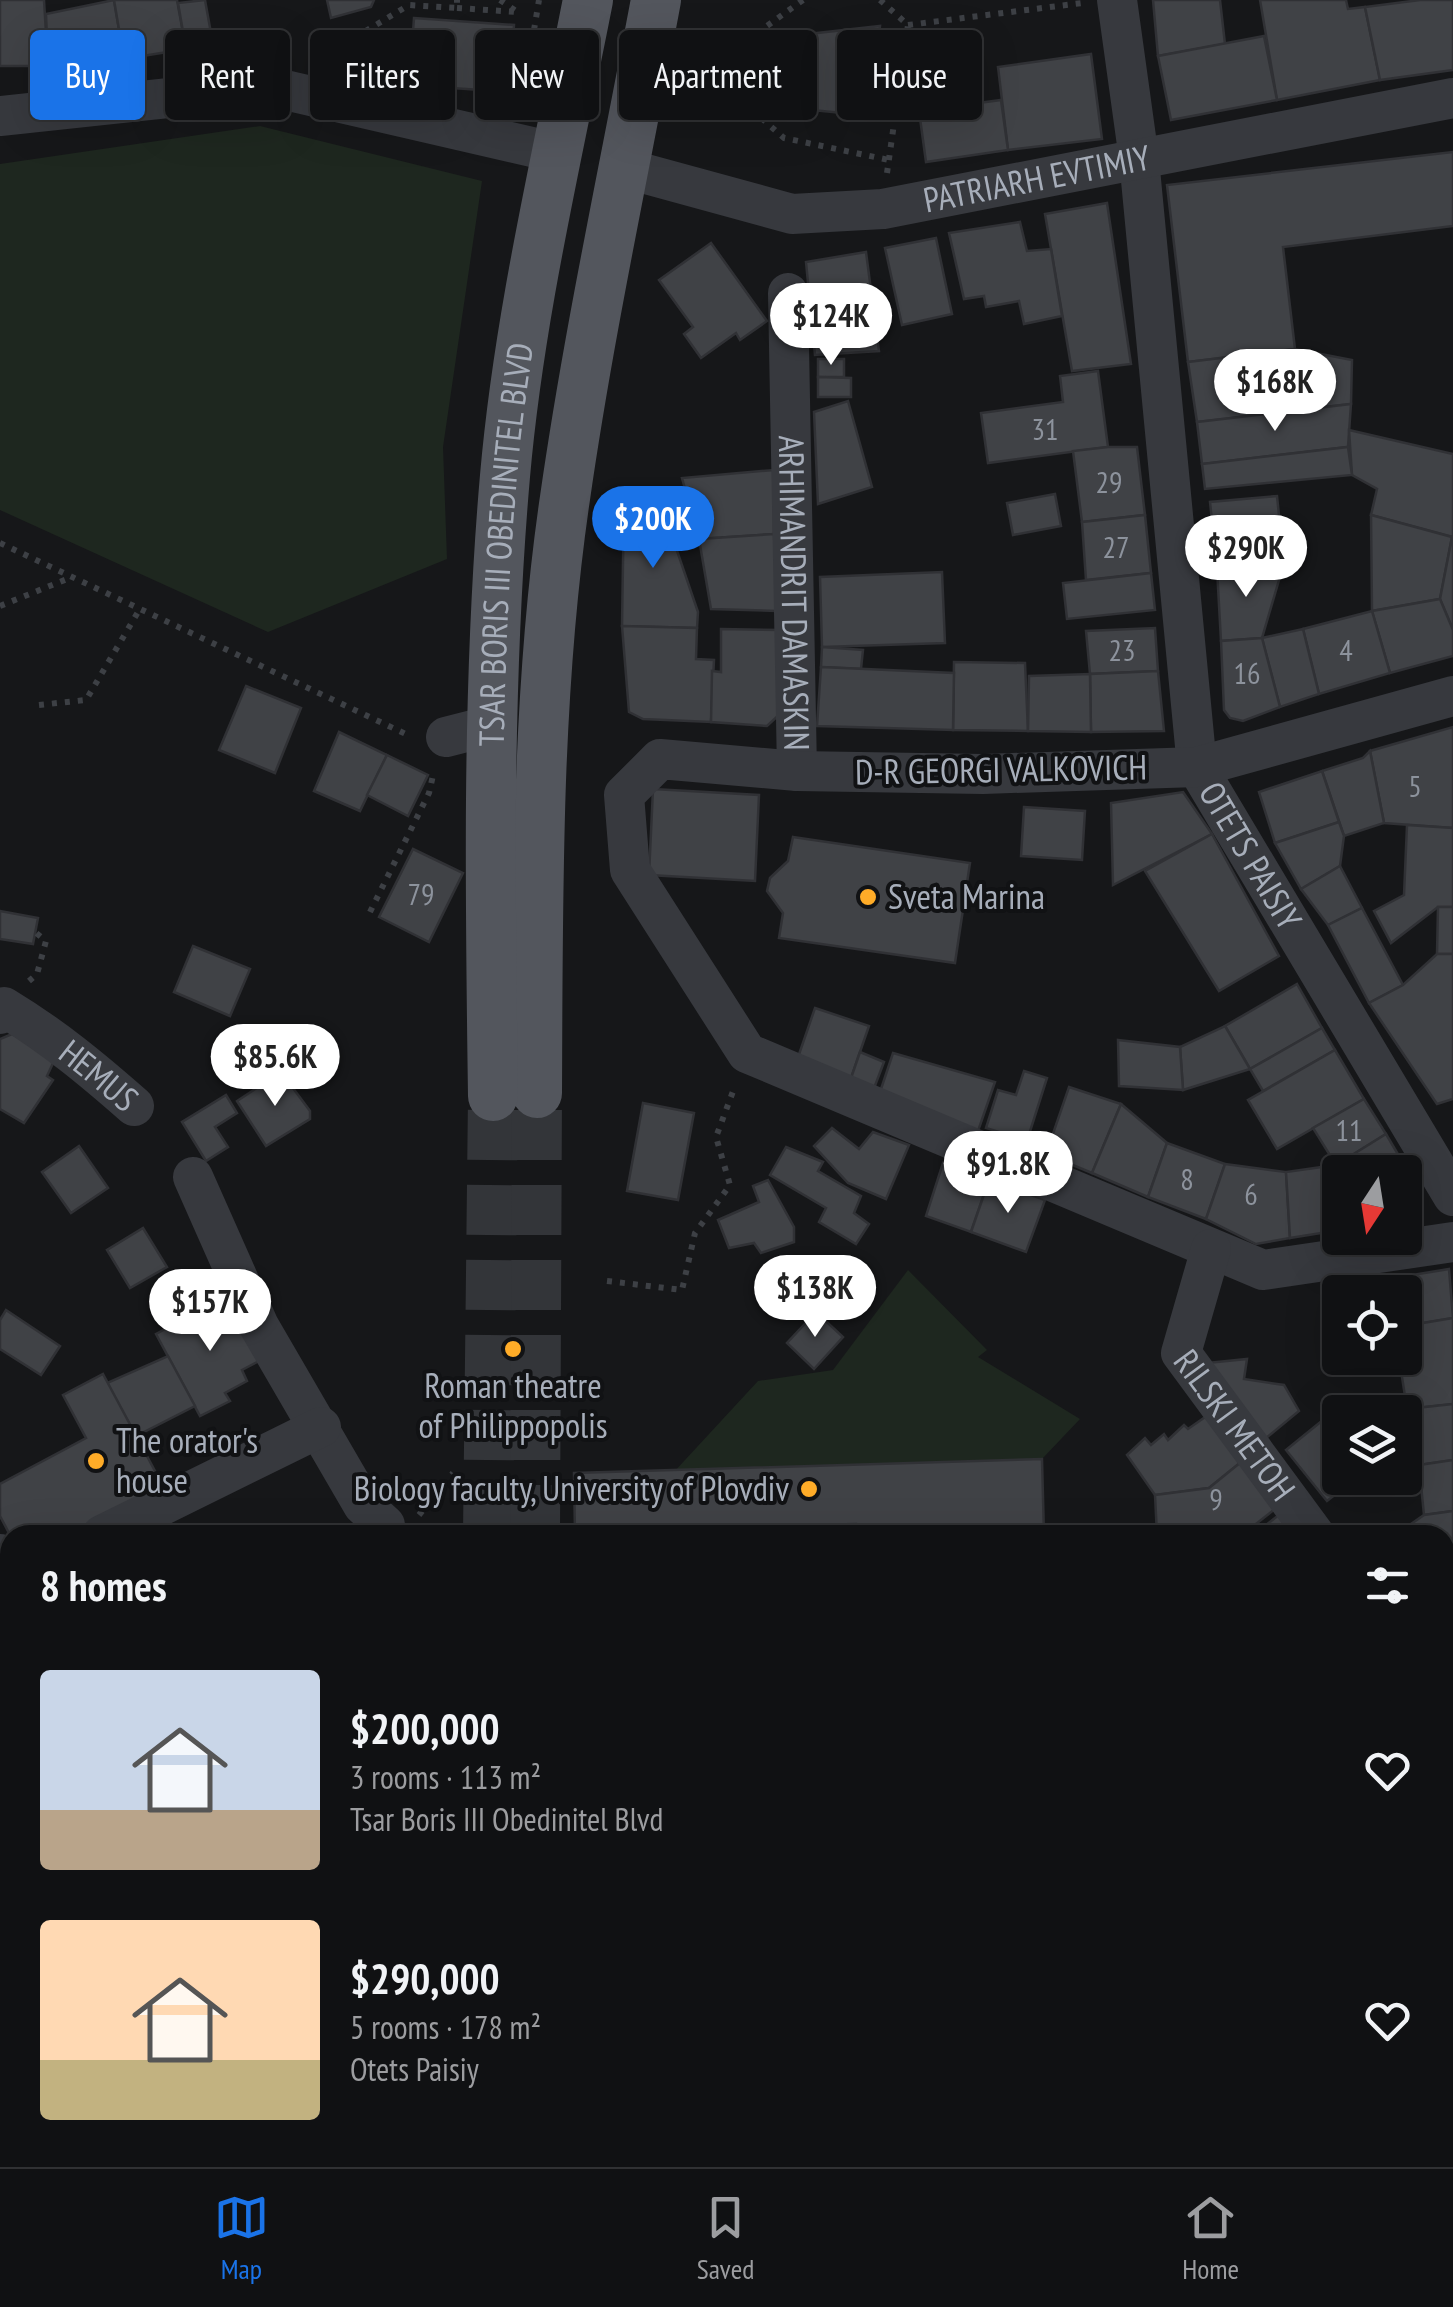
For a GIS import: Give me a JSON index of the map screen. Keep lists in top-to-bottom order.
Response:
{
  "streets": {
    "main road": ["TSAR BORIS III OBEDINITEL BLVD"],
    "street": [
      "PATRIARH EVTIMIY",
      "ARHIMANDRIT DAMASKIN",
      "D-R GEORGI VALKOVICH",
      "OTETS PAISIY",
      "HEMUS",
      "RILSKI METOH"
    ]
  },
  "crossings": [
    ["PATRIARH EVTIMIY", "TSAR BORIS III OBEDINITEL BLVD"],
    ["PATRIARH EVTIMIY", "OTETS PAISIY"],
    ["ARHIMANDRIT DAMASKIN", "D-R GEORGI VALKOVICH"],
    ["D-R GEORGI VALKOVICH", "OTETS PAISIY"]
  ],
  "places": [
    "Sveta Marina",
    "Roman theatre of Philippopolis",
    "The orator's house",
    "Biology faculty, University of Plovdiv"
  ],
  "house_numbers": [
    "31",
    "29",
    "27",
    "23",
    "4",
    "16",
    "5",
    "79",
    "11",
    "8",
    "6",
    "9"
  ],
  "north": "bottom",
  "page": {
    "chip": [
      "Buy",
      "Rent",
      "Filters",
      "New",
      "Apartment",
      "House"
    ],
    "price": [
      "$124K",
      "$168K",
      "$200K",
      "$290K",
      "$85.6K",
      "$91.8K",
      "$138K",
      "$157K"
    ],
    "heading": "8 homes",
    "list": [
      {
        "name": "$200,000",
        "note": "3 rooms · 113 m² · Tsar Boris III Obedinitel Blvd"
      },
      {
        "name": "$290,000",
        "note": "5 rooms · 178 m² · Otets Paisiy"
      }
    ],
    "tabs": ["Map", "Saved", "Home"]
  }
}
